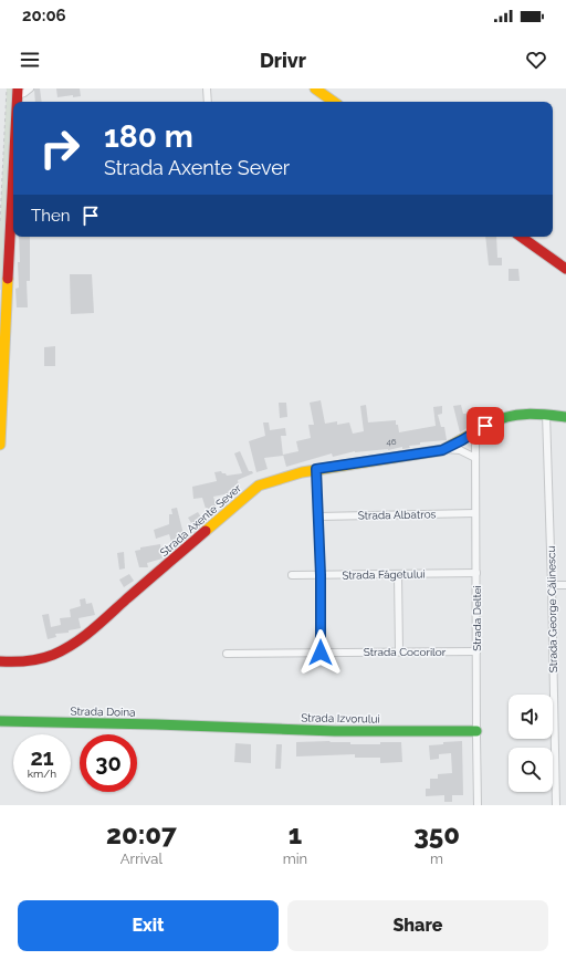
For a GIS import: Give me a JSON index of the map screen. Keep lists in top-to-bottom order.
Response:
{
  "streets": {
    "street": [
      "Strada Albatros",
      "Strada Axente Sever",
      "Strada Făgetului",
      "Strada George Călinescu",
      "Strada Deltei",
      "Strada Cocorilor",
      "Strada Doina",
      "Strada Izvorului"
    ]
  },
  "crossings": [
    ["Strada Albatros", "Strada Deltei"],
    ["Strada Axente Sever", "Strada George Călinescu"],
    ["Strada Axente Sever", "Strada Deltei"],
    ["Strada Făgetului", "Strada Deltei"],
    ["Strada Deltei", "Strada Cocorilor"],
    ["Strada Deltei", "Strada Izvorului"],
    ["Strada Doina", "Strada Izvorului"]
  ],
  "house_numbers": ["46"],
  "page": {
    "status": "20:06",
    "header": "Drivr",
    "turn": ["180 m", "Strada Axente Sever"],
    "then": "Then",
    "speed": "21 km/h",
    "limit": "30",
    "eta": [
      "20:07",
      "Arrival",
      "1",
      "min",
      "350",
      "m"
    ],
    "buttons": ["Exit", "Share"]
  }
}
